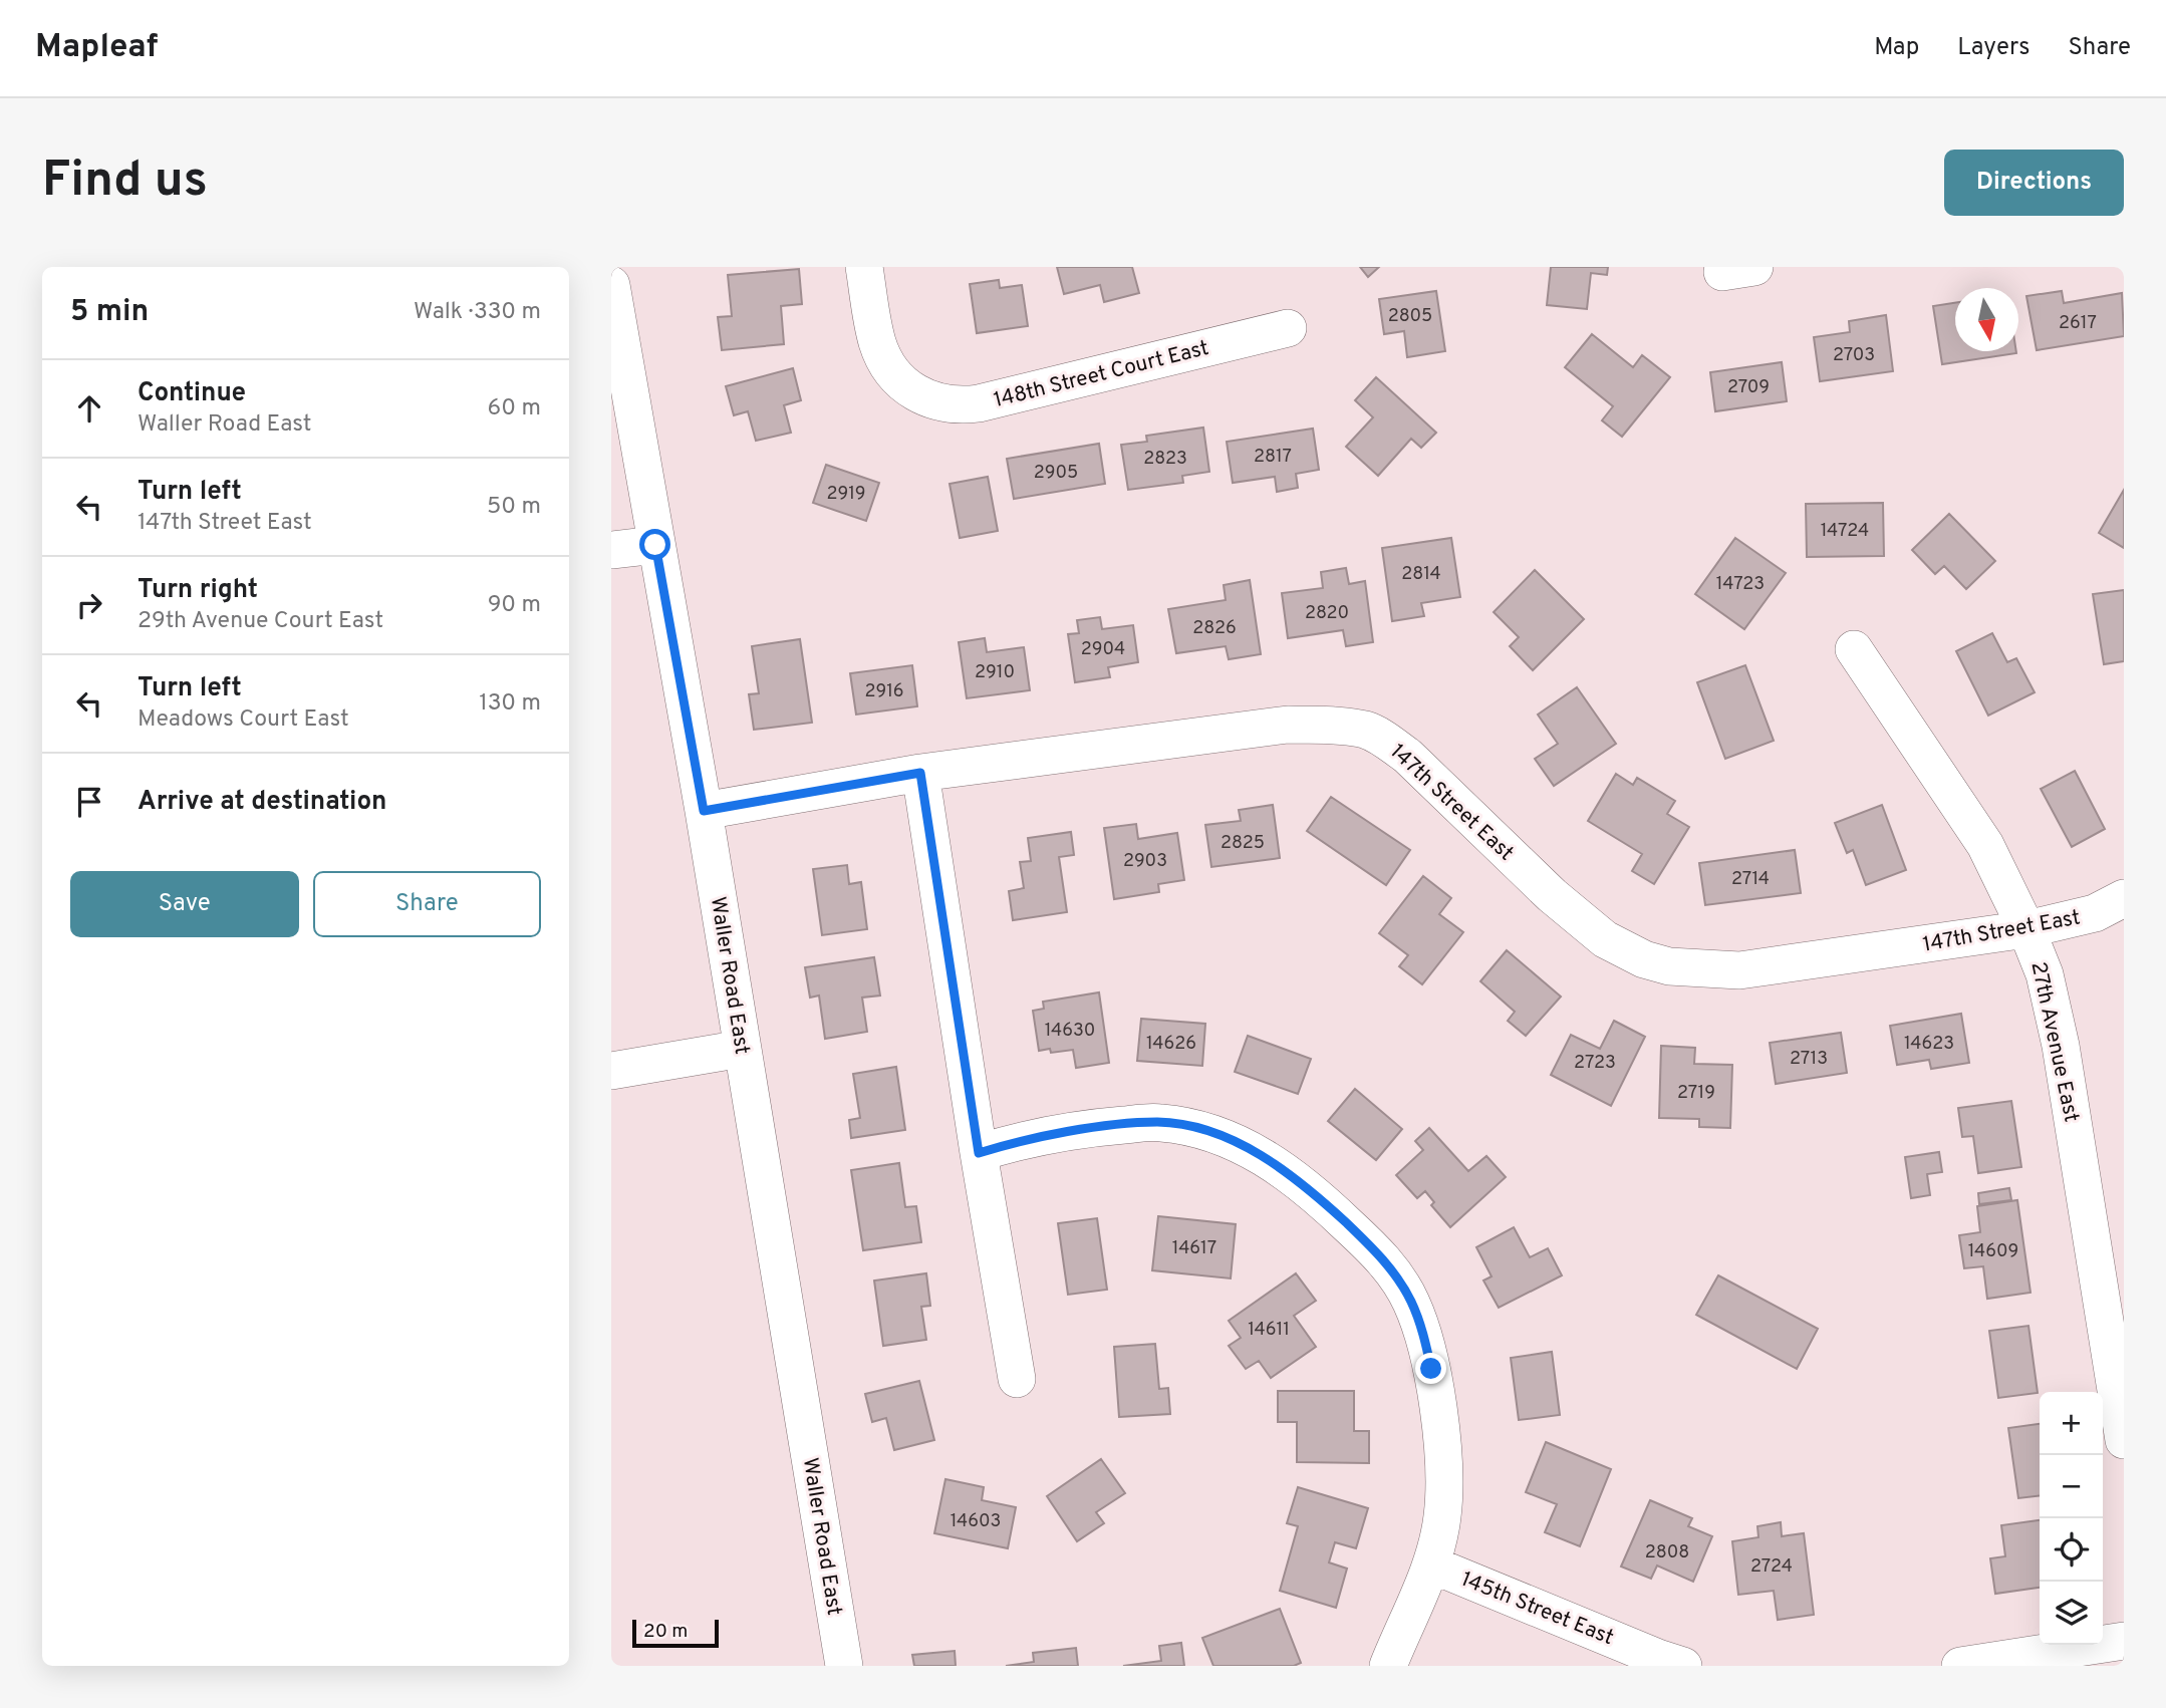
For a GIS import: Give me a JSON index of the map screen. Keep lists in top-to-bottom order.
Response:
{
  "streets": {
    "street": [
      "148th Street Court East",
      "147th Street East",
      "Waller Road East",
      "27th Avenue East",
      "145th Street East"
    ]
  },
  "crossings": [
    ["147th Street East", "Waller Road East"],
    ["147th Street East", "27th Avenue East"]
  ],
  "house_numbers": [
    "2805",
    "2617",
    "2703",
    "2709",
    "2817",
    "2823",
    "2905",
    "2919",
    "14724",
    "2814",
    "14723",
    "2820",
    "2826",
    "2904",
    "2910",
    "2916",
    "2825",
    "2903",
    "2714",
    "14630",
    "14626",
    "14623",
    "2713",
    "2723",
    "2719",
    "14617",
    "14609",
    "14611",
    "14603",
    "2808",
    "2724"
  ],
  "scale_bar": "20 m",
  "north": "bottom",
  "page": {
    "header": "Mapleaf",
    "nav": ["Map", "Layers", "Share"],
    "buttons": [
      "Directions",
      ["Save", "Share"]
    ],
    "title": "Find us",
    "heading": ["5 min", "Walk · 330 m"],
    "list": [
      ["Continue", "Waller Road East", "60 m"],
      ["Turn left", "147th Street East", "50 m"],
      ["Turn right", "29th Avenue Court East", "90 m"],
      ["Turn left", "Meadows Court East", "130 m"],
      "Arrive at destination"
    ],
    "map_buttons": ["+", "−"],
    "scale": "20 m"
  }
}
